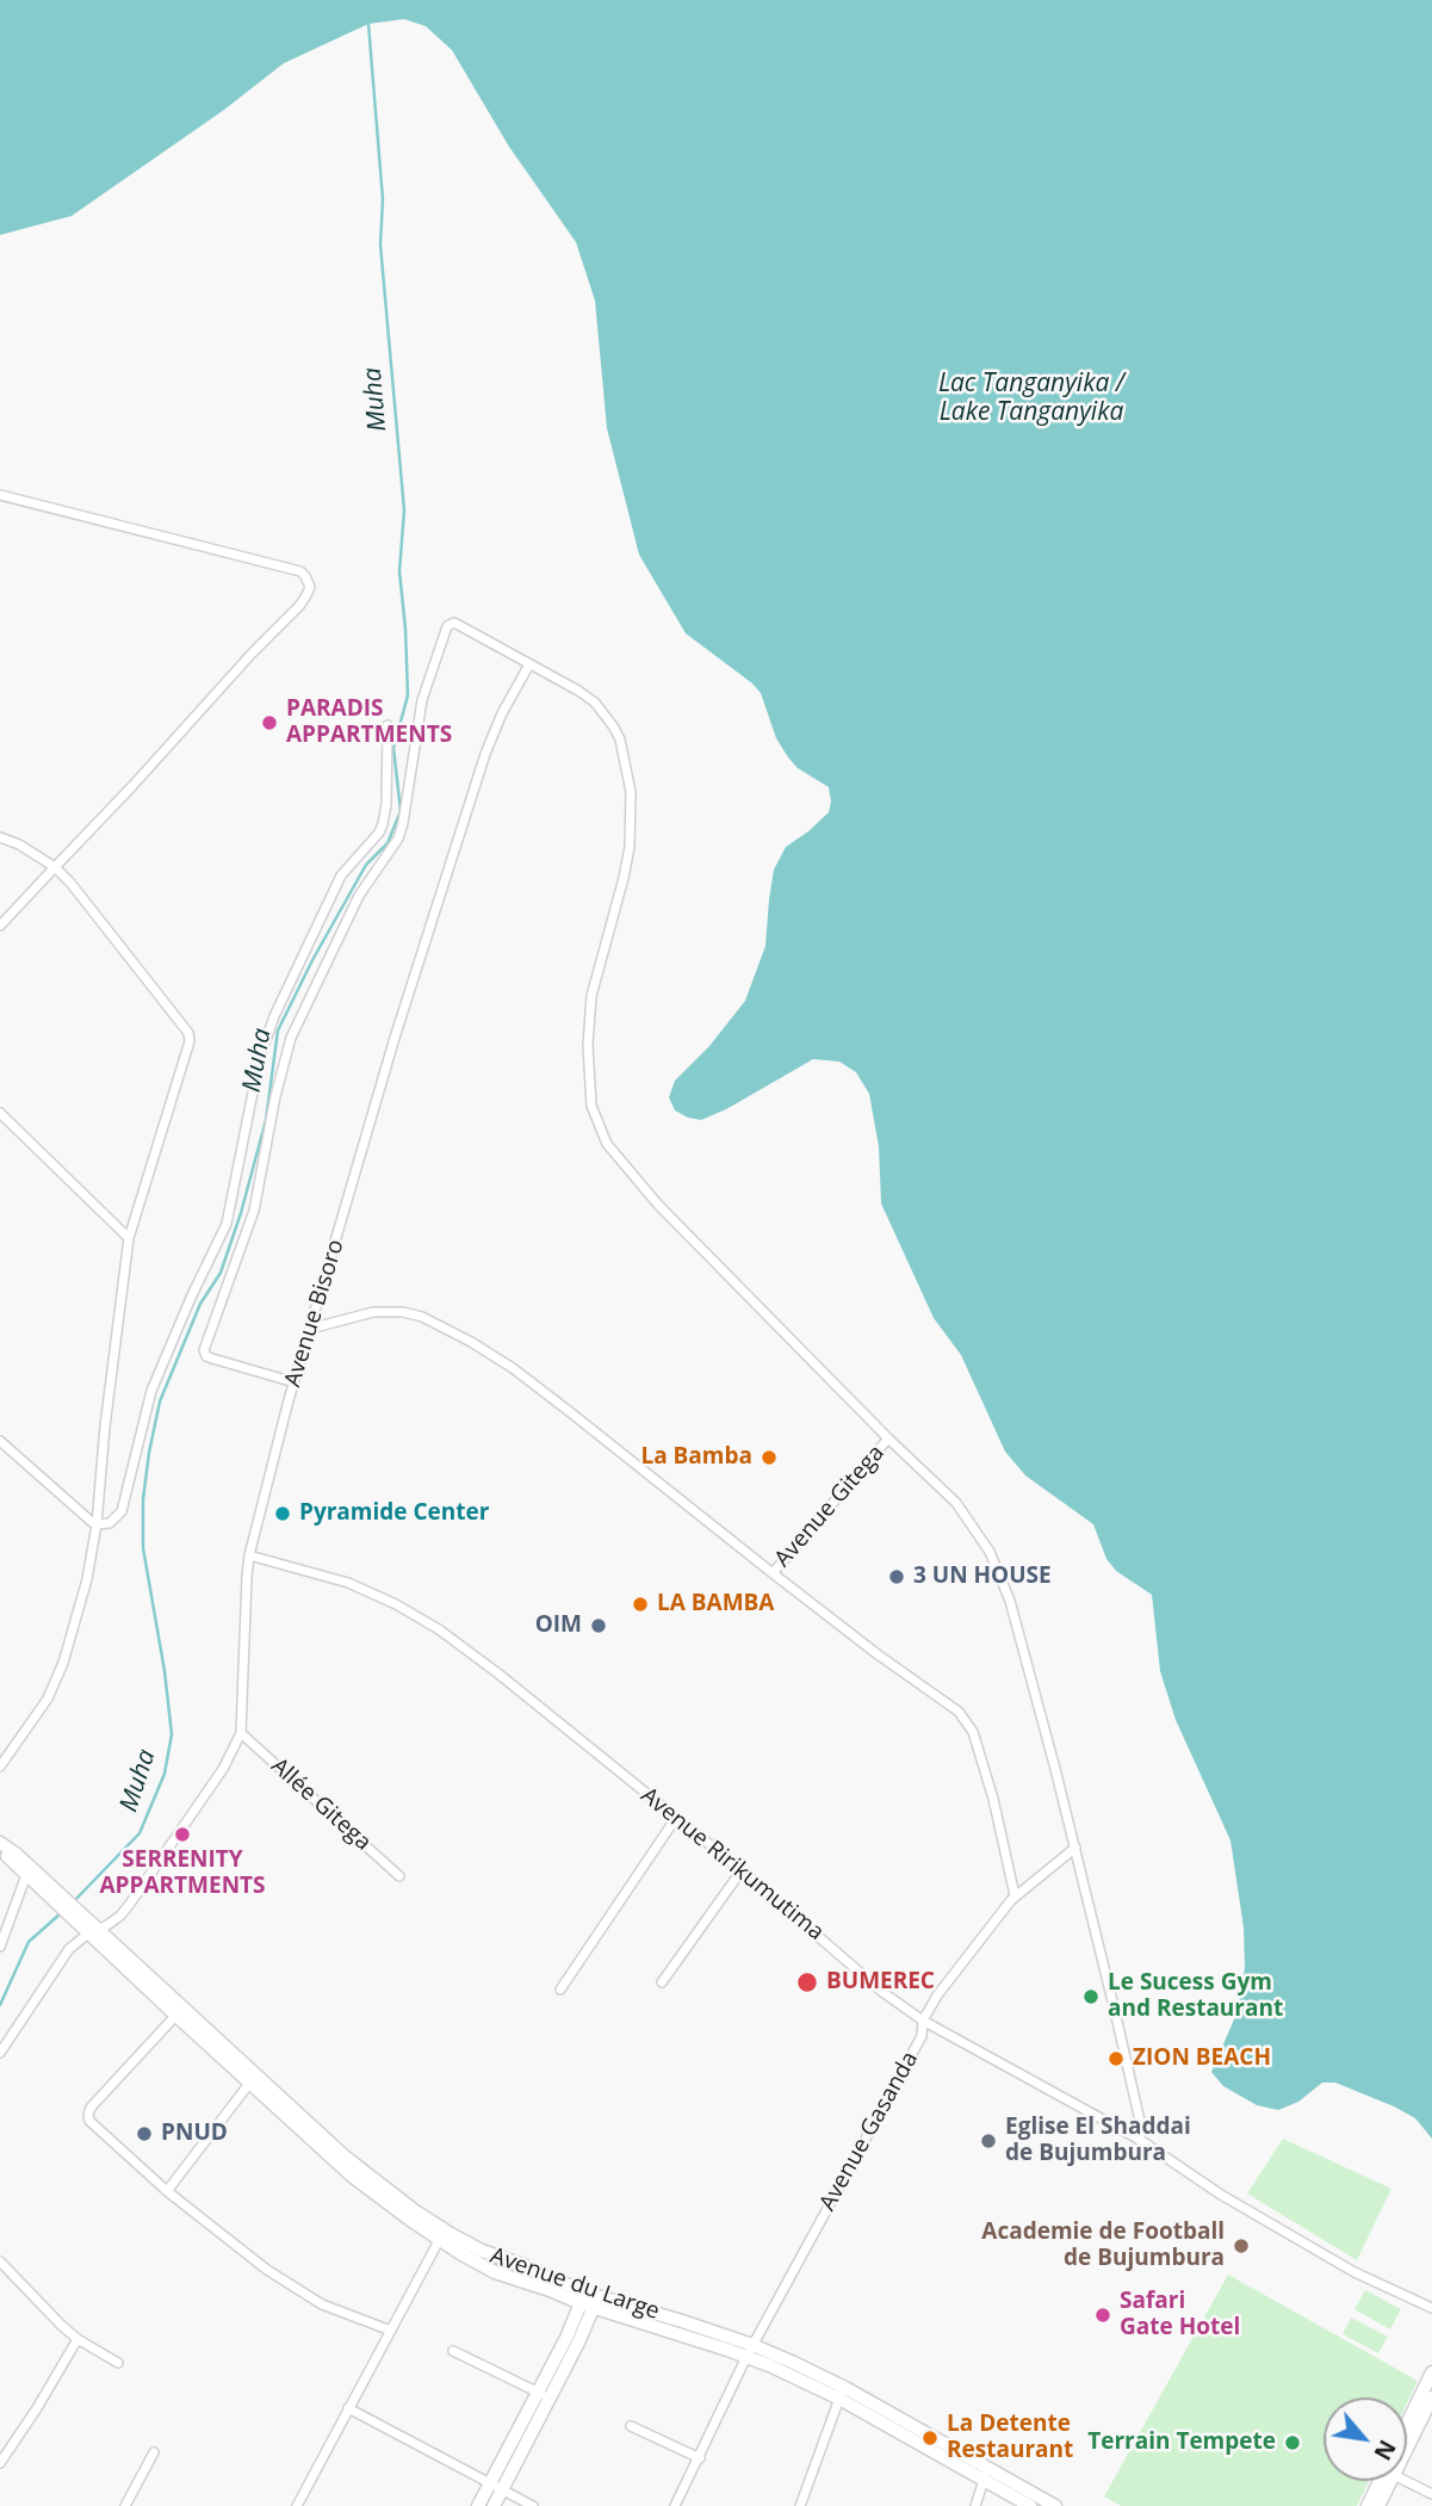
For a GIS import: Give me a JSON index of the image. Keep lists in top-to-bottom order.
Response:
{
  "streets": {
    "main road": ["Avenue du Large"],
    "street": [
      "Avenue Bisoro",
      "Avenue Gitega",
      "Allée Gitega",
      "Avenue Ririkumutima",
      "Avenue Gasanda"
    ]
  },
  "crossings": [
    ["Avenue Bisoro", "Allée Gitega"],
    ["Avenue Bisoro", "Avenue Ririkumutima"],
    ["Avenue Bisoro", "Avenue du Large"],
    ["Avenue Ririkumutima", "Avenue Gasanda"],
    ["Avenue Gasanda", "Avenue du Large"]
  ],
  "water": ["Lac Tanganyika / Lake Tanganyika", "Muha"],
  "places": [
    "PARADIS APPARTMENTS",
    "La Bamba",
    "Pyramide Center",
    "3 UN HOUSE",
    "LA BAMBA",
    "OIM",
    "SERRENITY APPARTMENTS",
    "BUMEREC",
    "Le Sucess Gym and Restaurant",
    "ZION BEACH",
    "PNUD",
    "Eglise El Shaddai de Bujumbura",
    "Academie de Football de Bujumbura",
    "Safari Gate Hotel",
    "La Detente Restaurant",
    "Terrain Tempete"
  ],
  "north": "bottom right"
}
